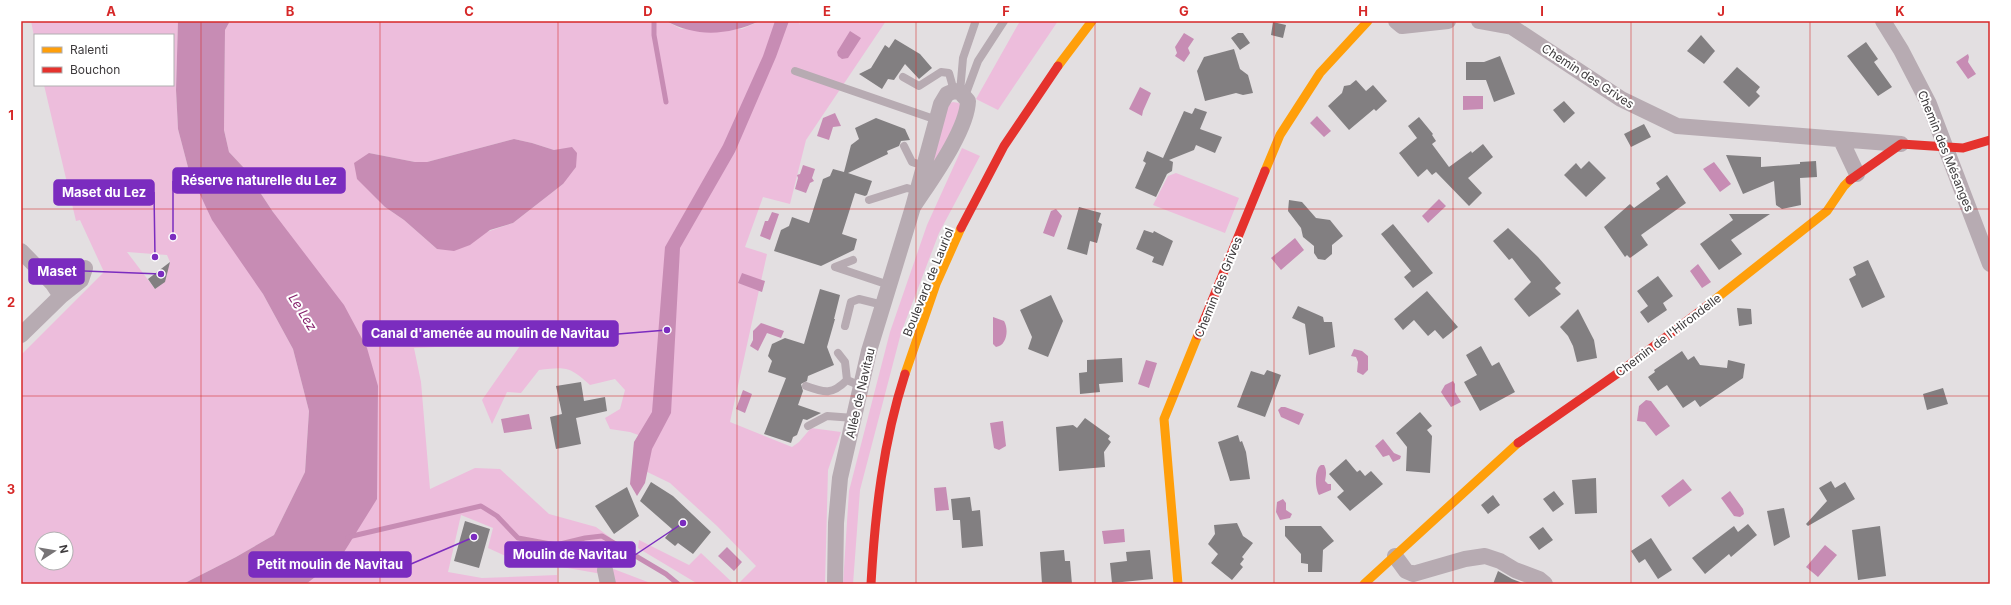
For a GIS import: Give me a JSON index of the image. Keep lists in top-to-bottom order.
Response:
{
  "streets": {
    "street": [
      "Chemin des Grives",
      "Chemin des Mésanges",
      "Boulevard de Lauriol",
      "Chemin de l'Hirondelle",
      "Allée de Navitau"
    ]
  },
  "crossings": [
    ["Chemin des Grives", "Chemin de l'Hirondelle"]
  ],
  "water": ["Le Lez"],
  "places": [
    "Réserve naturelle du Lez",
    "Maset du Lez",
    "Maset",
    "Canal d'amenée au moulin de Navitau",
    "Moulin de Navitau",
    "Petit moulin de Navitau"
  ],
  "legend": ["Ralenti", "Bouchon"],
  "north": "right",
  "grid": {
    "columns": [
      "A",
      "B",
      "C",
      "D",
      "E",
      "F",
      "G",
      "H",
      "I",
      "J",
      "K"
    ],
    "rows": ["1", "2", "3"]
  }
}
